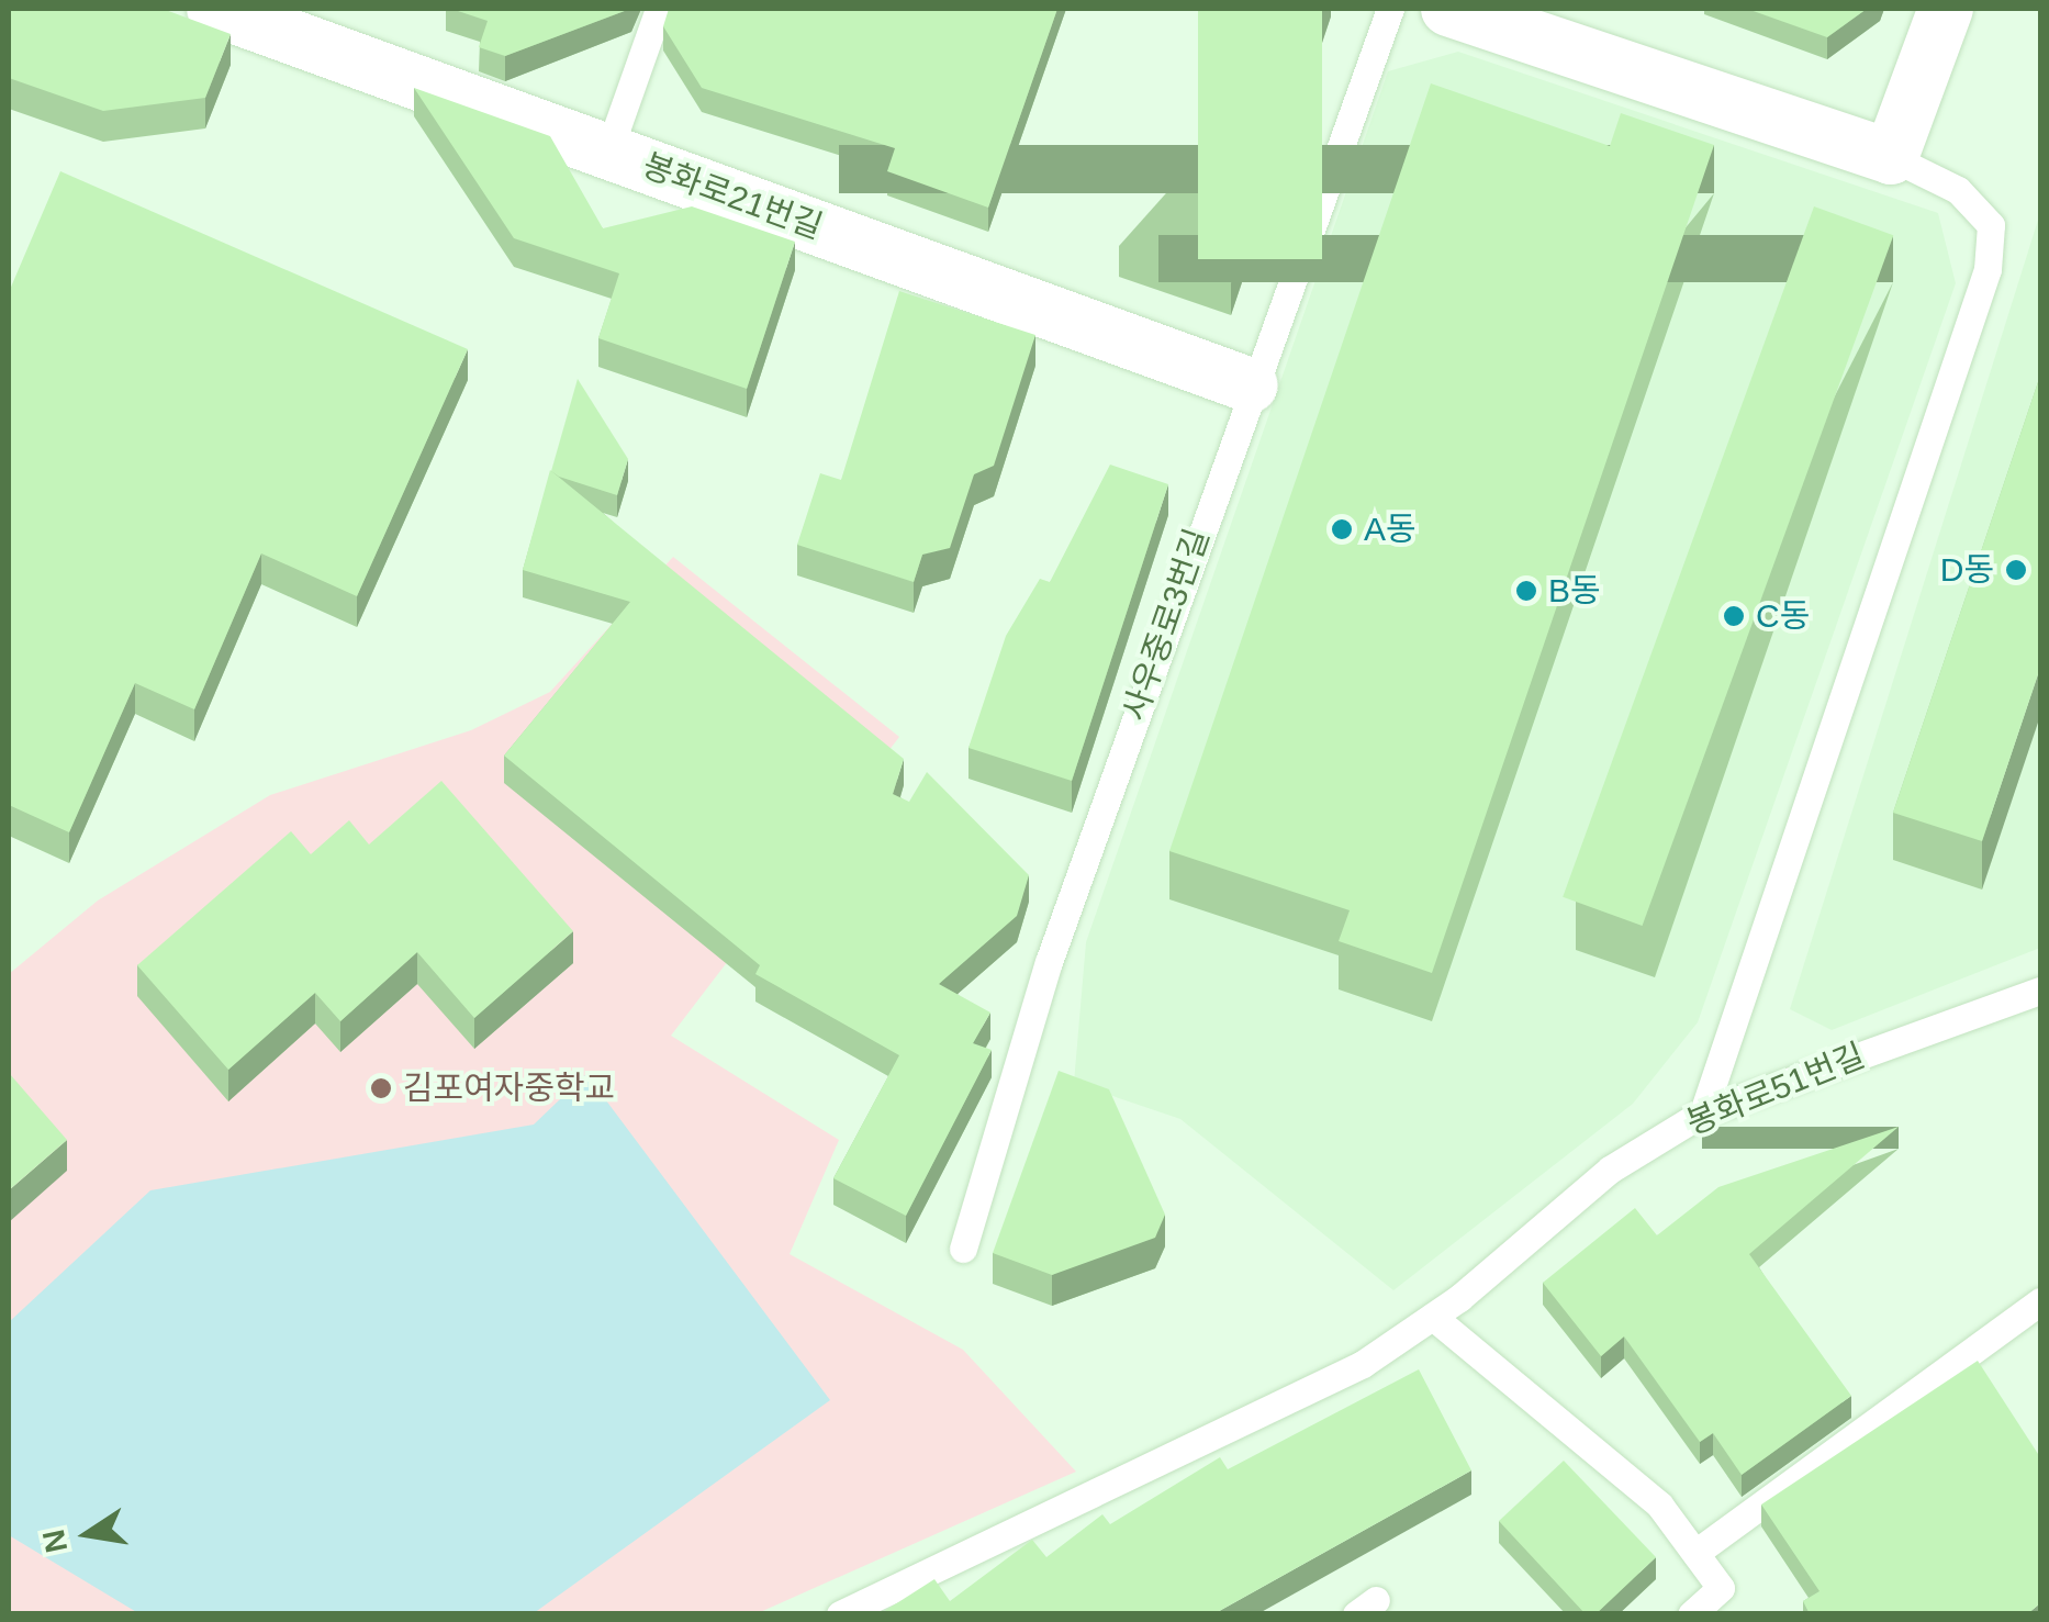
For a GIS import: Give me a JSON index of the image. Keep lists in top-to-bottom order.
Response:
{
  "streets": {
    "street": ["봉화로21번길"],
    "lane": ["사우중로3번길", "봉화로51번길"]
  },
  "crossings": [
    ["봉화로21번길", "사우중로3번길"]
  ],
  "places": [
    "A동",
    "D동",
    "B동",
    "C동",
    "김포여자중학교"
  ],
  "north": "left"
}
